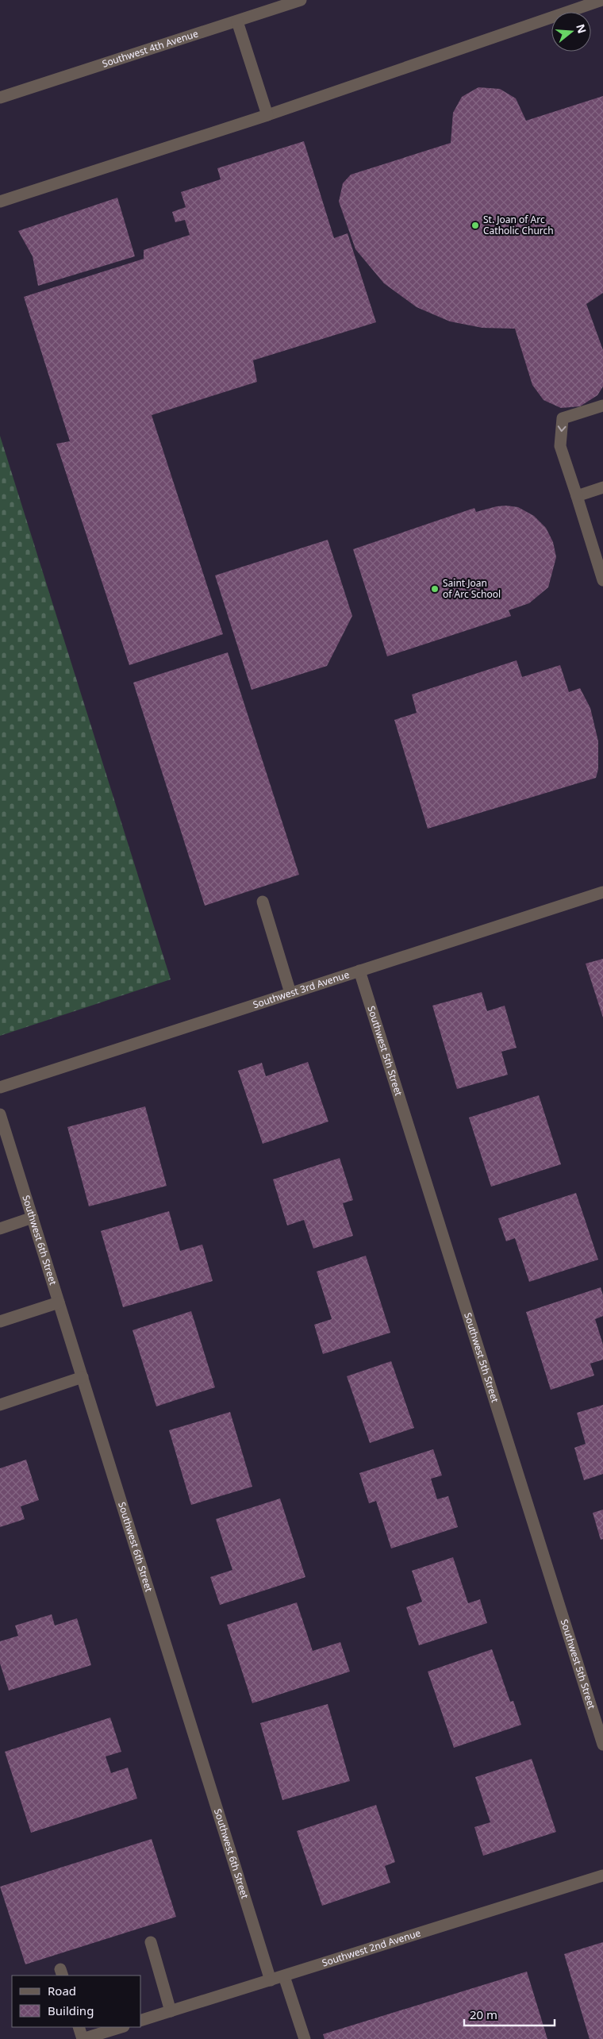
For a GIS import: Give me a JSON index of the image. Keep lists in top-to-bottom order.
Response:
{
  "streets": {
    "street": [
      "Southwest 4th Avenue",
      "Southwest 3rd Avenue",
      "Southwest 5th Street",
      "Southwest 6th Street",
      "Southwest 2nd Avenue"
    ]
  },
  "crossings": [
    ["Southwest 3rd Avenue", "Southwest 5th Street"],
    ["Southwest 6th Street", "Southwest 2nd Avenue"]
  ],
  "places": ["St. Joan of Arc Catholic Church", "Saint Joan of Arc School"],
  "legend": ["Road", "Building"],
  "scale_bar": "20 m",
  "north": "right"
}
